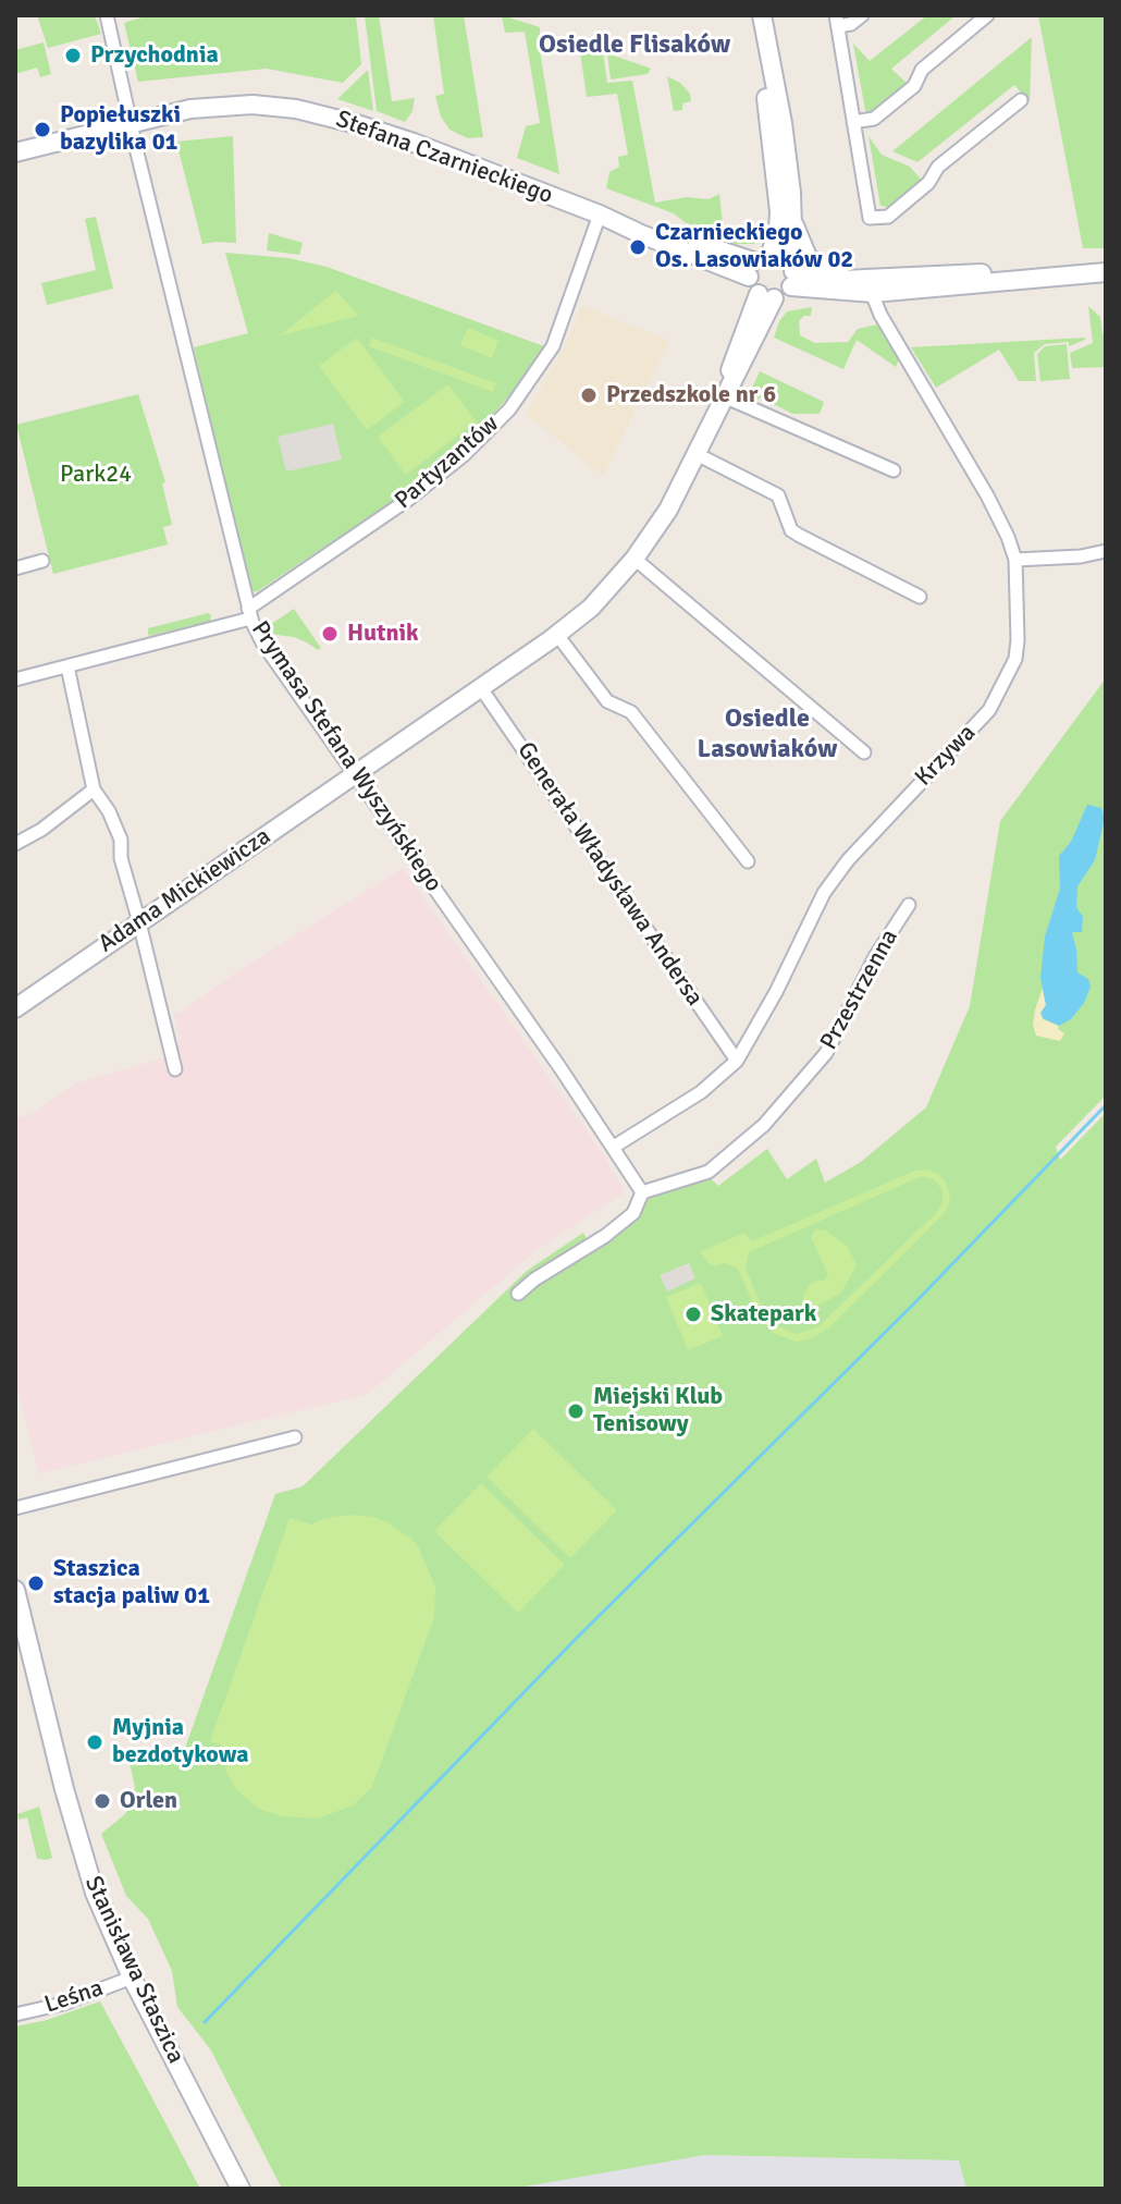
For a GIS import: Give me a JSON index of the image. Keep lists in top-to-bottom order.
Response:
{
  "streets": {
    "street": [
      "Stefana Czarnieckiego",
      "Partyzantów",
      "Krzywa",
      "Prymasa Stefana Wyszyńskiego",
      "Generała Władysława Andersa",
      "Adama Mickiewicza",
      "Przestrzenna",
      "Stanisława Staszica",
      "Leśna"
    ]
  },
  "crossings": [
    ["Stefana Czarnieckiego", "Partyzantów"],
    ["Stefana Czarnieckiego", "Prymasa Stefana Wyszyńskiego"],
    ["Partyzantów", "Prymasa Stefana Wyszyńskiego"],
    ["Krzywa", "Prymasa Stefana Wyszyńskiego"],
    ["Krzywa", "Generała Władysława Andersa"],
    ["Prymasa Stefana Wyszyńskiego", "Adama Mickiewicza"],
    ["Prymasa Stefana Wyszyńskiego", "Przestrzenna"],
    ["Generała Władysława Andersa", "Adama Mickiewicza"],
    ["Stanisława Staszica", "Leśna"]
  ],
  "districts": ["Osiedle Flisaków", "Osiedle Lasowiaków"],
  "parks": ["Park24"],
  "places": [
    "Przychodnia",
    "Popiełuszki bazylika 01",
    "Czarnieckiego Os. Lasowiaków 02",
    "Przedszkole nr 6",
    "Hutnik",
    "Skatepark",
    "Miejski Klub Tenisowy",
    "Staszica stacja paliw 01",
    "Myjnia bezdotykowa",
    "Orlen"
  ]
}
